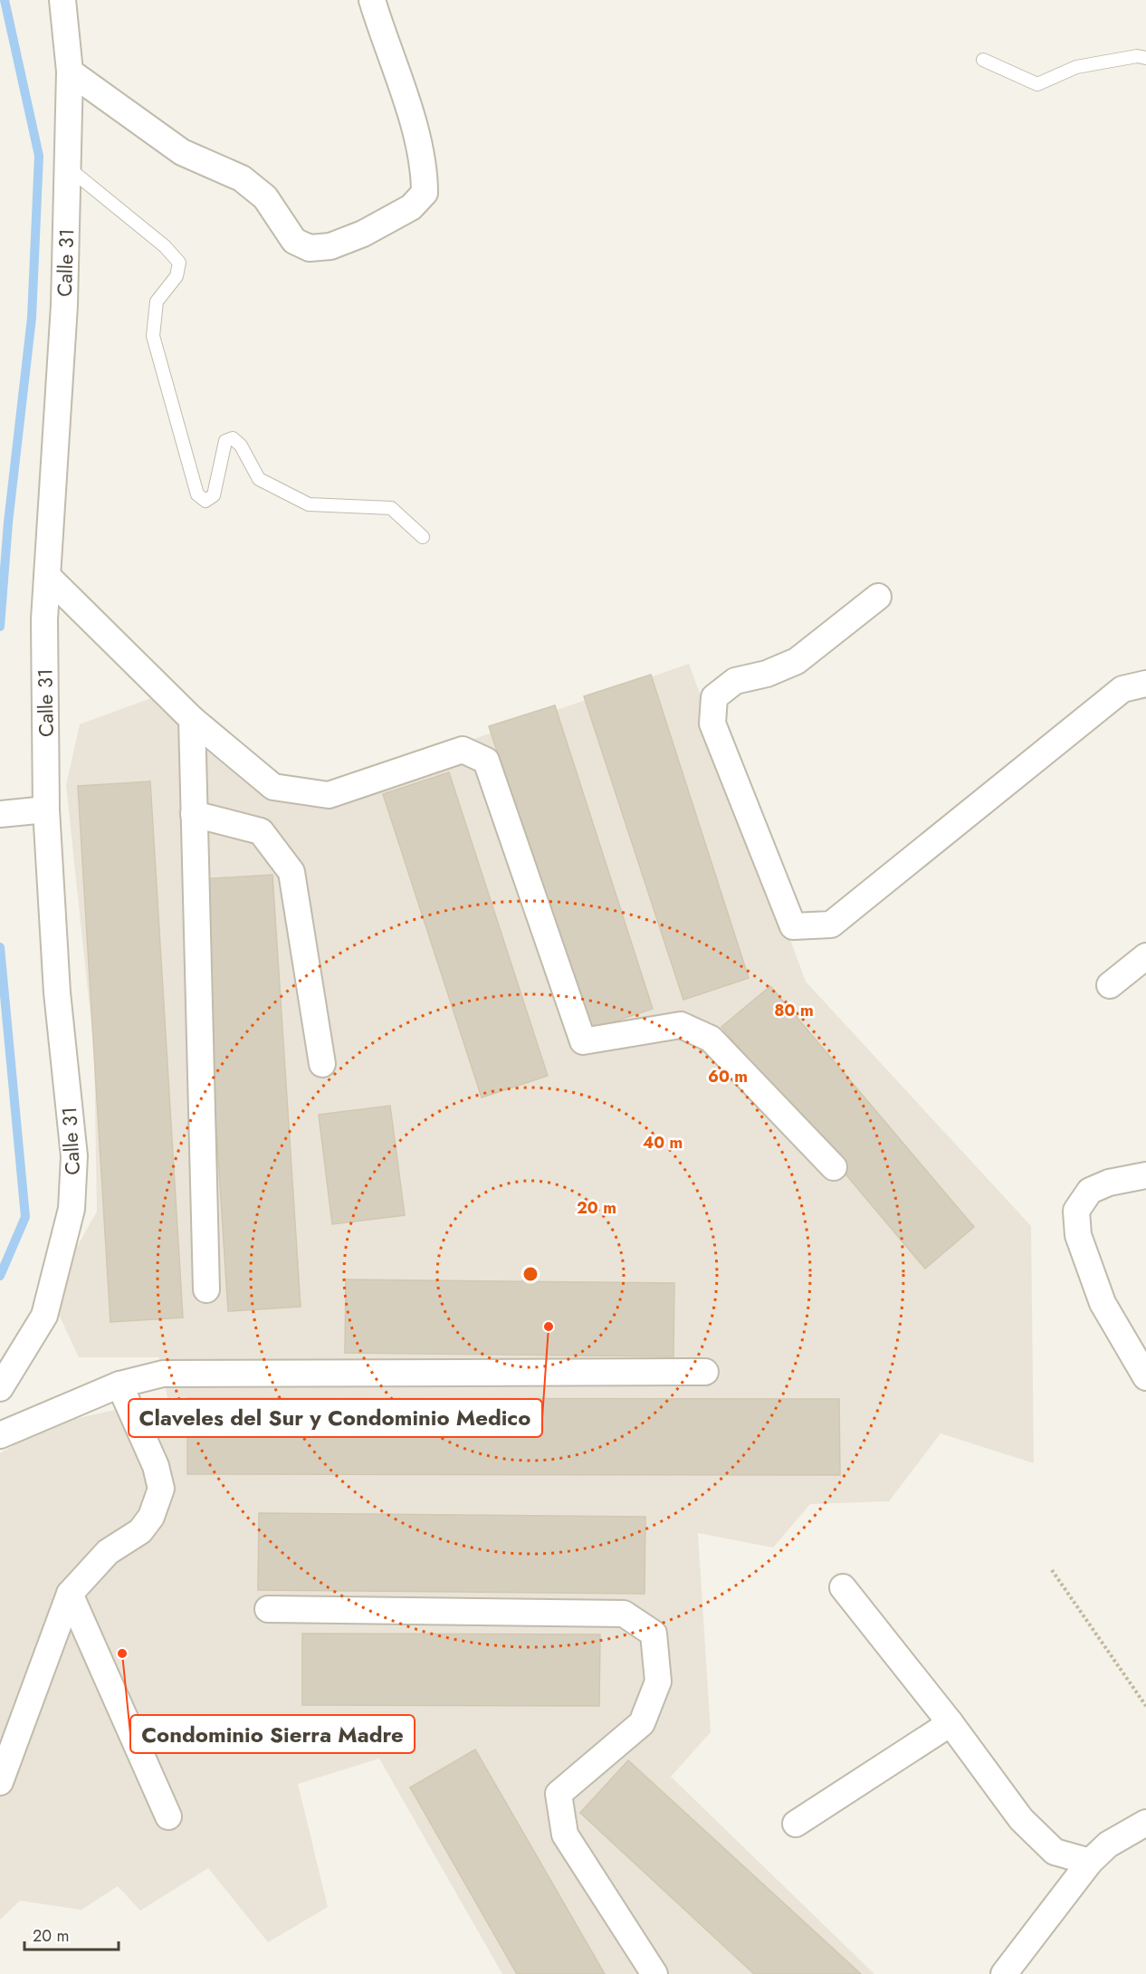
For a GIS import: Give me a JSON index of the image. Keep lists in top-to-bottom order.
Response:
{
  "streets": {
    "street": ["Calle 31"]
  },
  "places": ["Claveles del Sur y Condominio Medico", "Condominio Sierra Madre"],
  "scale_bar": "20 m",
  "rings": [
    "80 m",
    "60 m",
    "40 m",
    "20 m"
  ]
}
